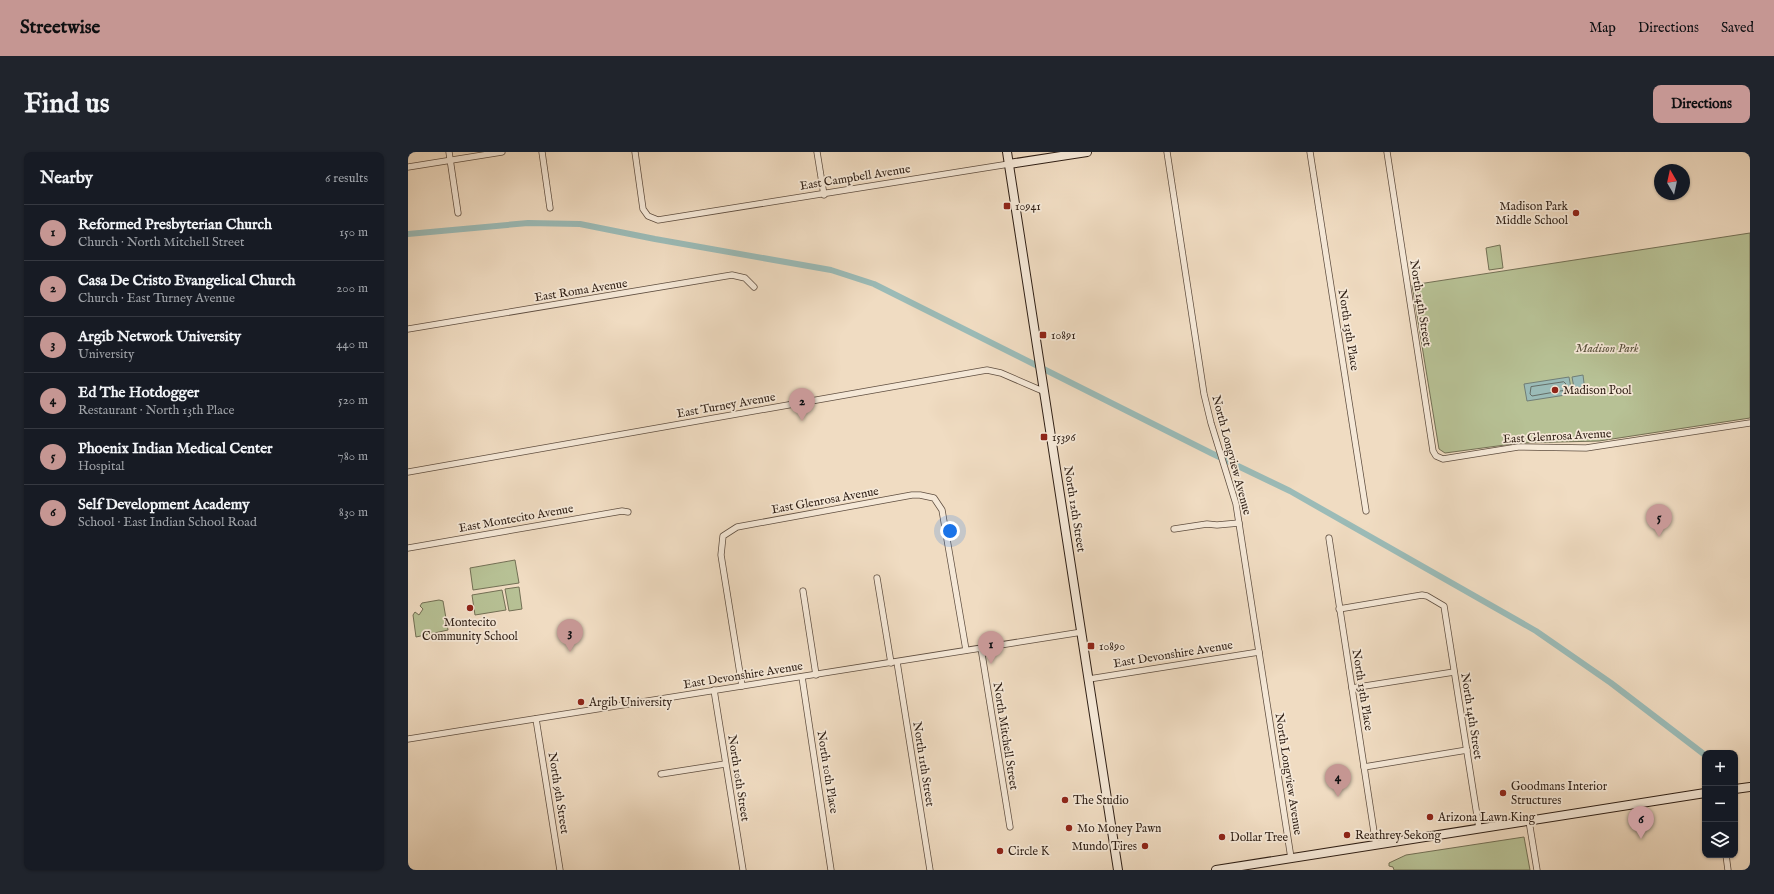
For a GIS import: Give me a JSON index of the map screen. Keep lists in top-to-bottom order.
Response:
{
  "streets": {
    "street": [
      "East Campbell Avenue",
      "East Roma Avenue",
      "North 14th Street",
      "North 13th Place",
      "East Turney Avenue",
      "East Glenrosa Avenue",
      "North Longview Avenue",
      "North 12th Street",
      "East Montecito Avenue",
      "East Devonshire Avenue",
      "North Mitchell Street",
      "North 11th Street",
      "North 10th Place",
      "North 10th Street",
      "North 9th Street"
    ]
  },
  "crossings": [
    ["East Campbell Avenue", "North 12th Street"],
    ["North 14th Street", "North 13th Place"],
    ["North 14th Street", "East Glenrosa Avenue"],
    ["East Turney Avenue", "North 12th Street"],
    ["East Glenrosa Avenue", "East Devonshire Avenue"],
    ["North Longview Avenue", "East Devonshire Avenue"],
    ["North 12th Street", "East Devonshire Avenue"],
    ["East Devonshire Avenue", "North Mitchell Street"],
    ["East Devonshire Avenue", "North 11th Street"],
    ["East Devonshire Avenue", "North 10th Place"],
    ["East Devonshire Avenue", "North 10th Street"],
    ["East Devonshire Avenue", "North 9th Street"]
  ],
  "parks": ["Madison Park"],
  "places": {
    "transit": [
      "10941",
      "10891",
      "15396",
      "10890"
    ],
    "other": [
      "Madison Park Middle School",
      "Madison Pool",
      "Montecito Community School",
      "Argib University",
      "Goodmans Interior Structures",
      "The Studio",
      "Arizona Lawn King",
      "Mo Money Pawn",
      "Reathrey Sekong",
      "Dollar Tree",
      "Mundo Tires",
      "Circle K"
    ]
  },
  "north": "top",
  "page": {
    "header": "Streetwise",
    "nav": ["Map", "Directions", "Saved"],
    "buttons": "Directions",
    "title": "Find us",
    "heading": ["Nearby", "6 results"],
    "list": [
      {
        "mark": "1",
        "name": "Reformed Presbyterian Church",
        "note": "Church · North Mitchell Street",
        "value": "150 m"
      },
      {
        "mark": "2",
        "name": "Casa De Cristo Evangelical Church",
        "note": "Church · East Turney Avenue",
        "value": "200 m"
      },
      {
        "mark": "3",
        "name": "Argib Network University",
        "note": "University",
        "value": "440 m"
      },
      {
        "mark": "4",
        "name": "Ed The Hotdogger",
        "note": "Restaurant · North 13th Place",
        "value": "520 m"
      },
      {
        "mark": "5",
        "name": "Phoenix Indian Medical Center",
        "note": "Hospital",
        "value": "780 m"
      },
      {
        "mark": "6",
        "name": "Self Development Academy",
        "note": "School · East Indian School Road",
        "value": "830 m"
      }
    ],
    "pins": [
      "2",
      "5",
      "3",
      "1",
      "4",
      "6"
    ],
    "map_buttons": ["+", "−"]
  }
}
